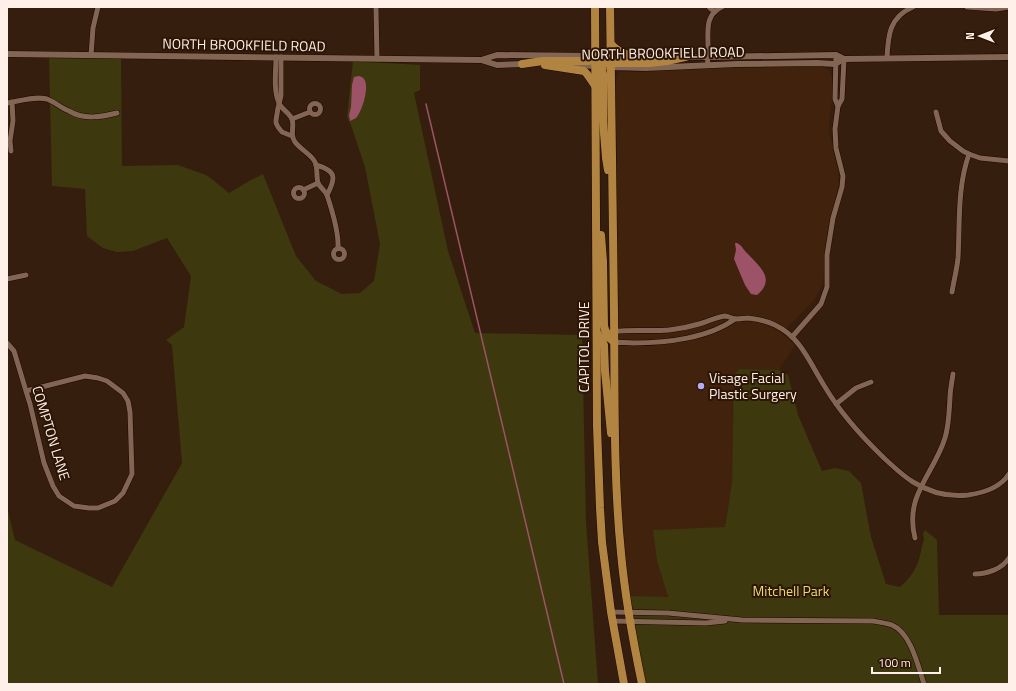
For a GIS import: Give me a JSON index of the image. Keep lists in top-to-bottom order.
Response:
{
  "streets": {
    "main road": ["CAPITOL DRIVE"],
    "street": ["NORTH BROOKFIELD ROAD", "COMPTON LANE"]
  },
  "parks": ["Mitchell Park"],
  "places": ["Visage Facial Plastic Surgery"],
  "scale_bar": "100 m",
  "north": "left"
}
